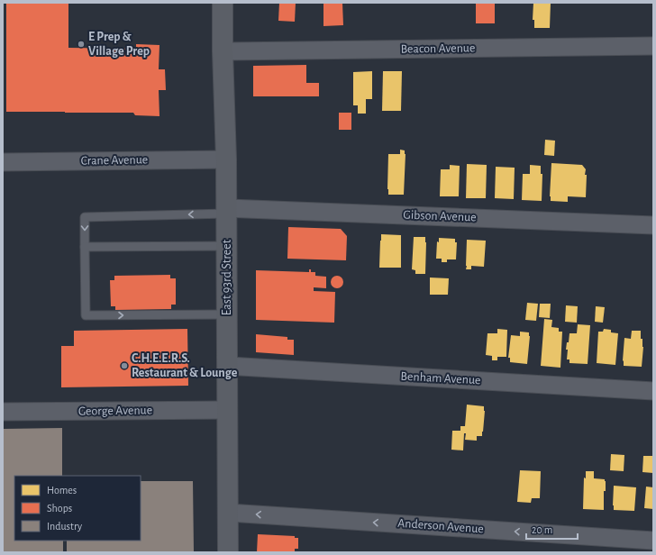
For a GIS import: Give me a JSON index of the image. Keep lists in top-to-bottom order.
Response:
{
  "streets": {
    "main road": ["East 93rd Street"],
    "street": [
      "Beacon Avenue",
      "Crane Avenue",
      "Gibson Avenue",
      "Benham Avenue",
      "George Avenue",
      "Anderson Avenue"
    ]
  },
  "crossings": [
    ["Beacon Avenue", "East 93rd Street"],
    ["Crane Avenue", "East 93rd Street"],
    ["Gibson Avenue", "East 93rd Street"],
    ["East 93rd Street", "Benham Avenue"],
    ["East 93rd Street", "George Avenue"],
    ["East 93rd Street", "Anderson Avenue"]
  ],
  "one_way": ["Anderson Avenue"],
  "places": ["E Prep & Village Prep", "C.H.E.E.R.S. Restaurant & Lounge"],
  "legend": ["Homes", "Shops", "Industry"],
  "scale_bar": "20 m"
}
